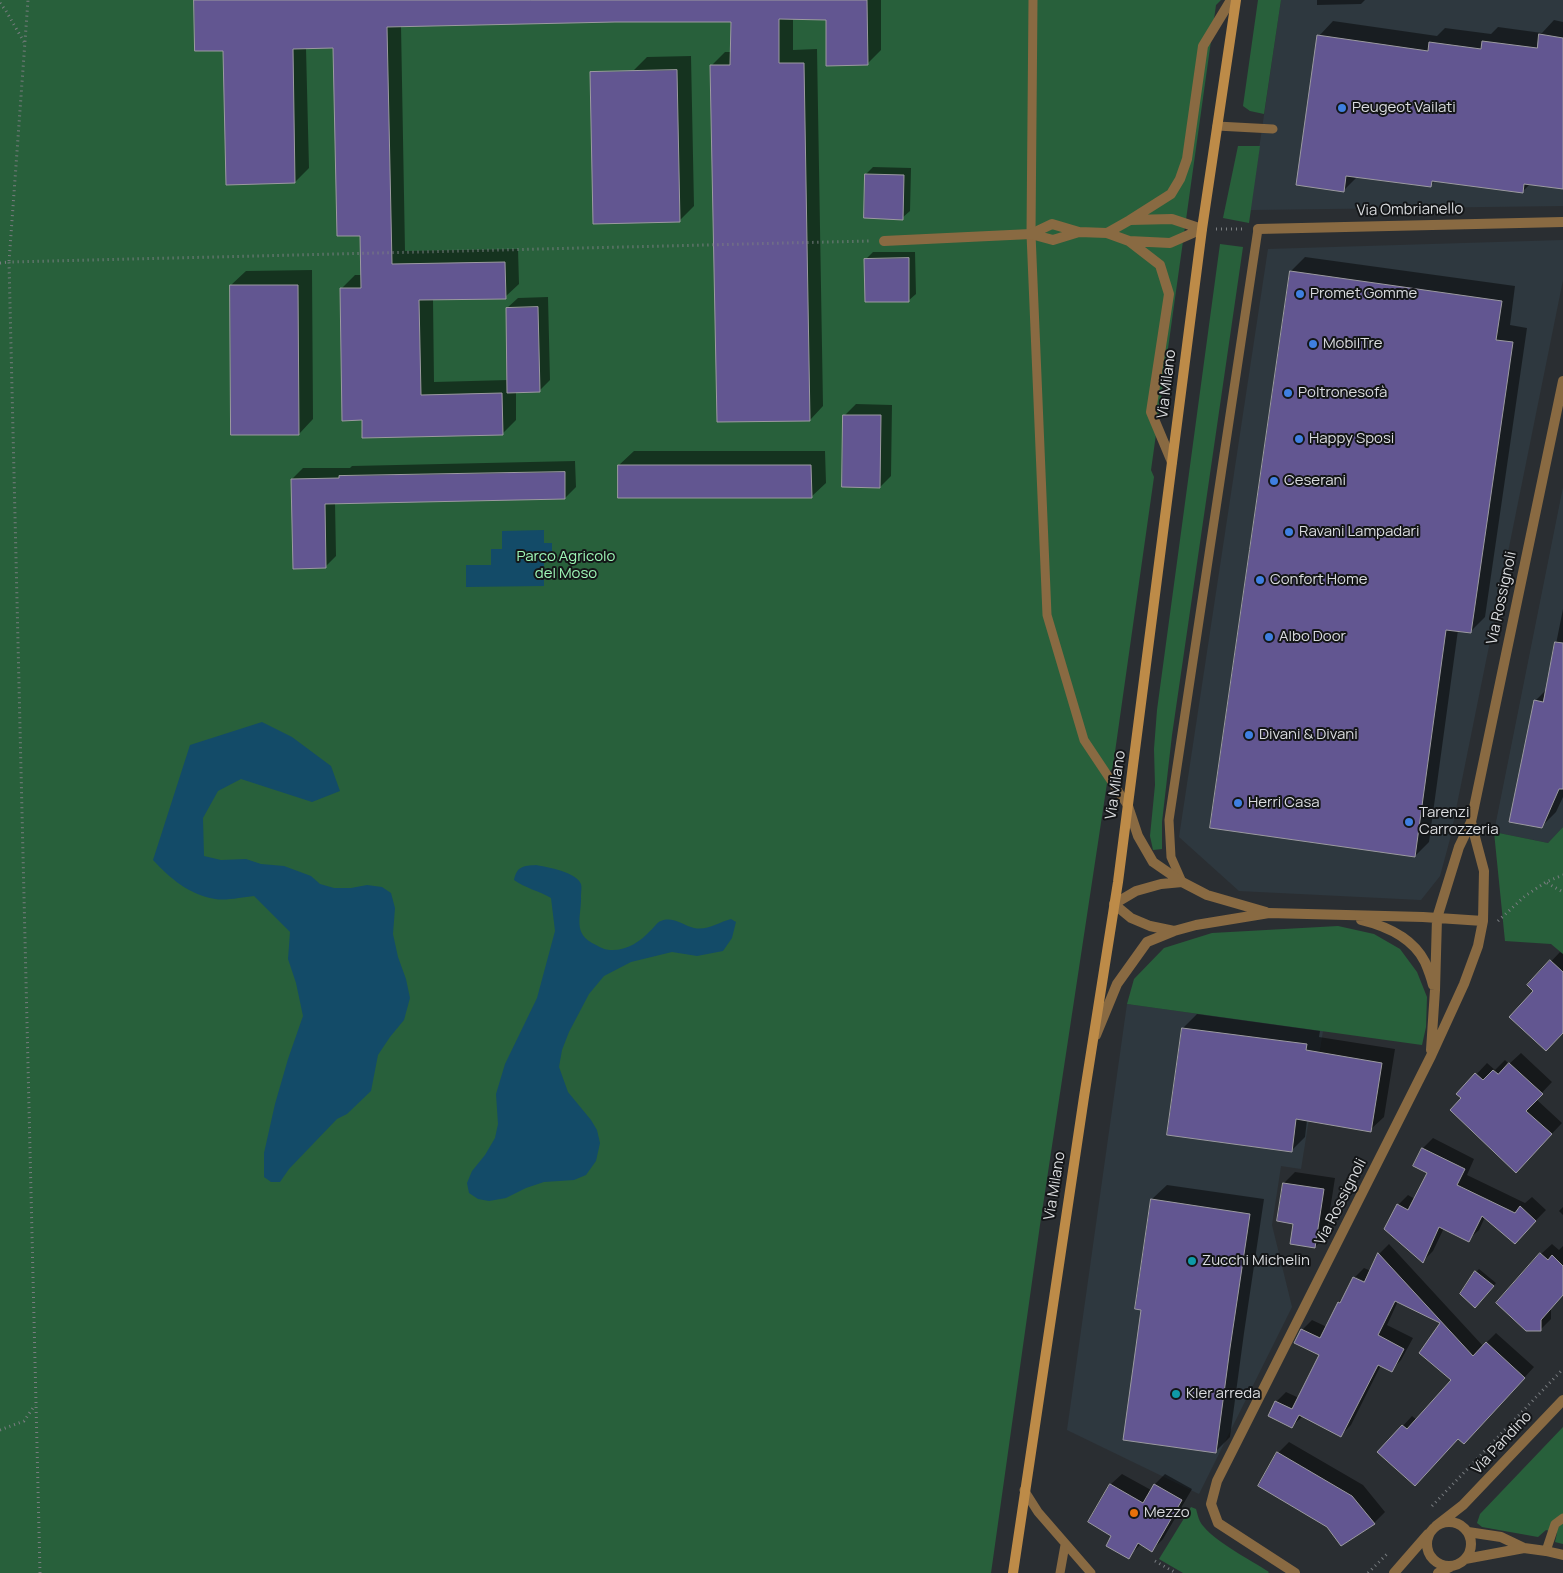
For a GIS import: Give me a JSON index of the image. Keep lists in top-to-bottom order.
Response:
{
  "streets": {
    "main road": ["Via Milano"],
    "street": ["Via Ombrianello", "Via Rossignoli", "Via Pandino"]
  },
  "crossings": [
    ["Via Milano", "Via Rossignoli"]
  ],
  "parks": ["Parco Agricolo del Moso"],
  "places": [
    "Peugeot Vailati",
    "Promet Gomme",
    "MobilTre",
    "Poltronesofà",
    "Happy Sposi",
    "Ceserani",
    "Ravani Lampadari",
    "Confort Home",
    "Albo Door",
    "Divani & Divani",
    "Herri Casa",
    "Tarenzi Carrozzeria",
    "Zucchi Michelin",
    "Kler arreda",
    "Mezzo"
  ]
}
